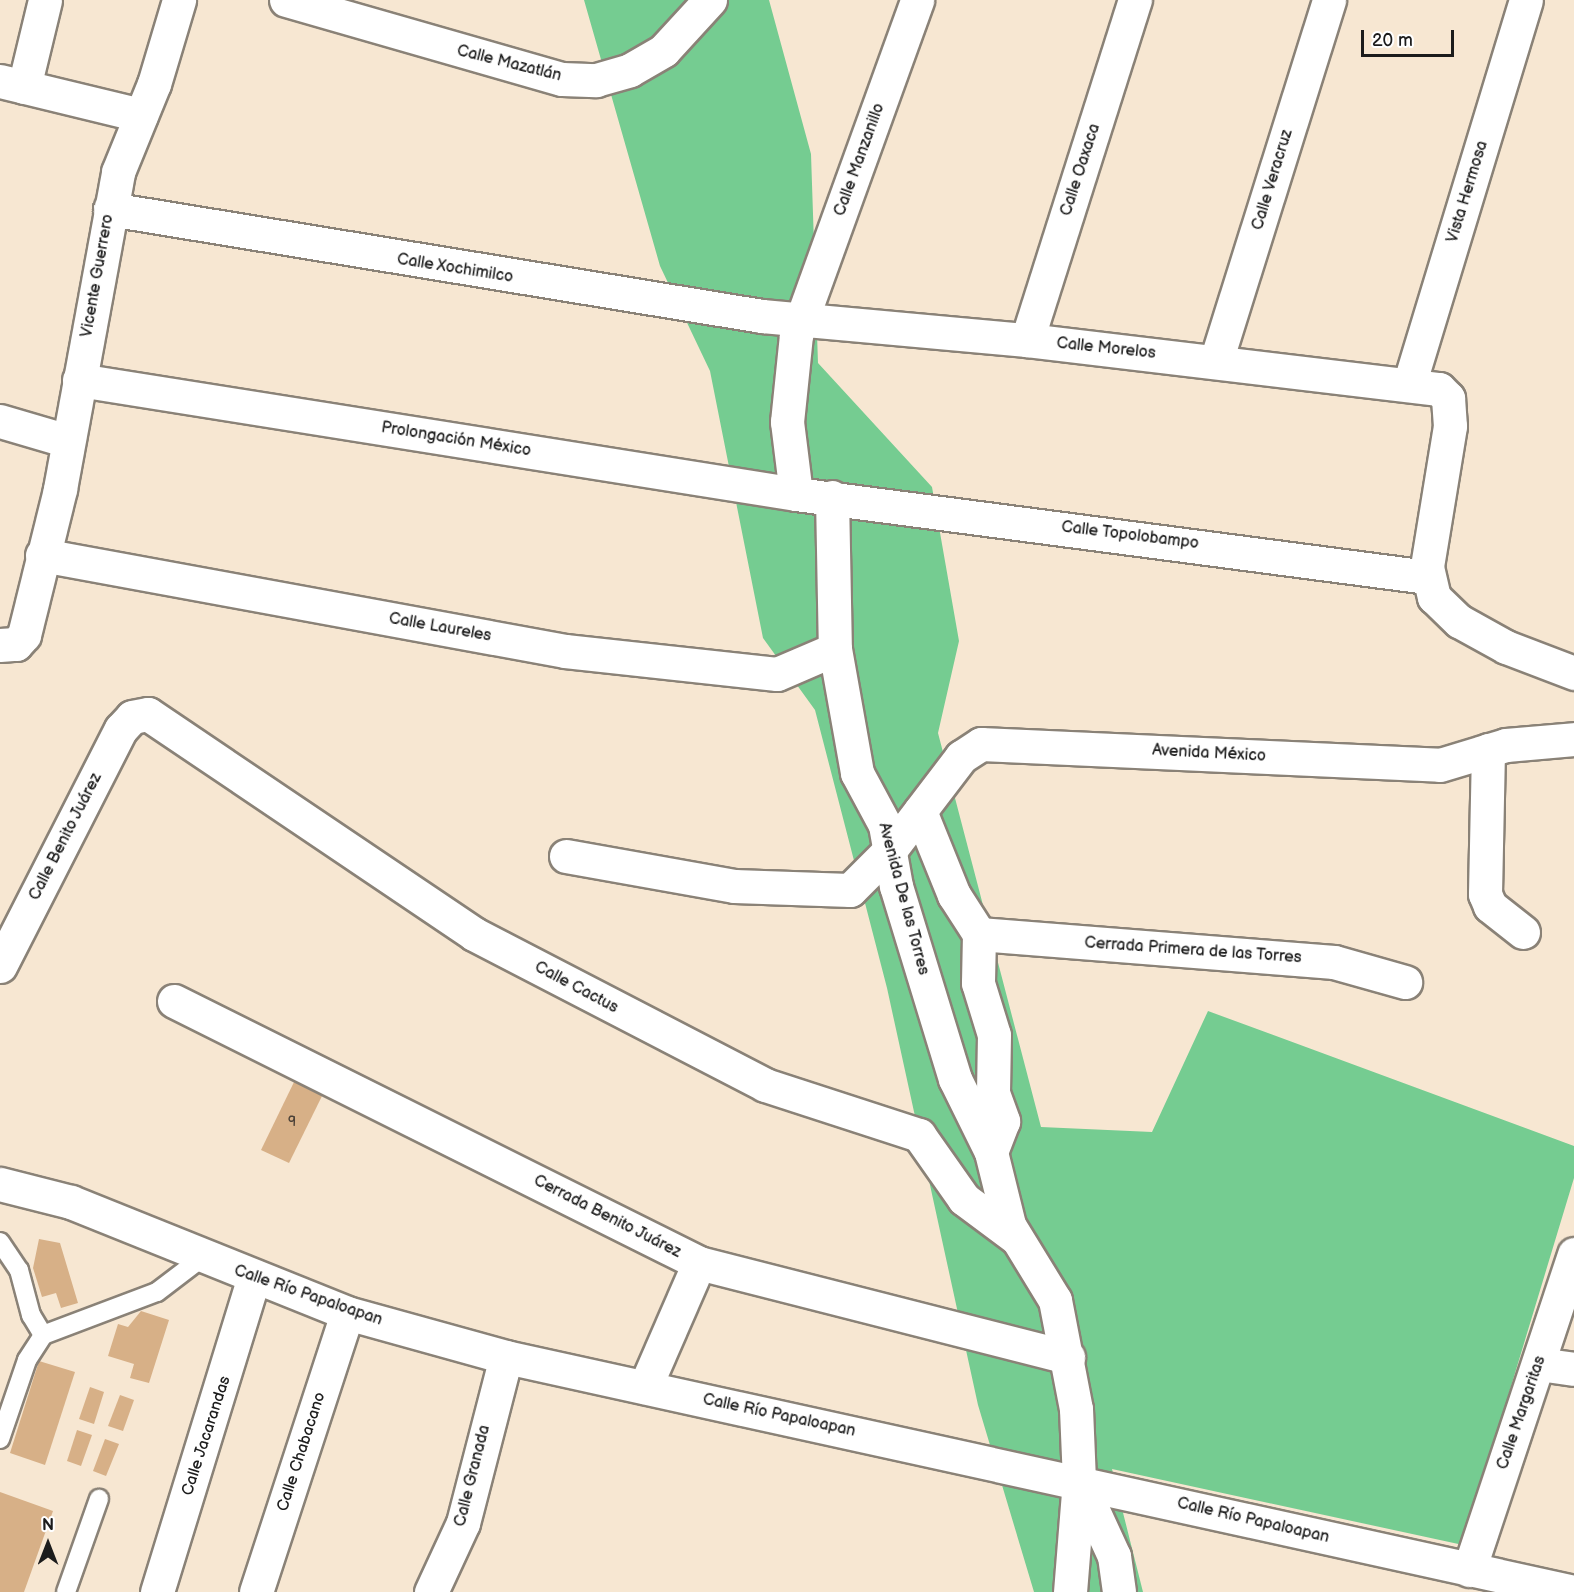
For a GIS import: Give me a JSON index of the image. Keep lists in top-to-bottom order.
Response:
{
  "streets": {
    "street": [
      "Calle Mazatlán",
      "Calle Manzanillo",
      "Calle Oaxaca",
      "Calle Veracruz",
      "Vista Hermosa",
      "Calle Xochimilco",
      "Vicente Guerrero",
      "Calle Morelos",
      "Prolongación México",
      "Calle Topolobampo",
      "Calle Laureles",
      "Avenida México",
      "Calle Benito Juárez",
      "Avenida De las Torres",
      "Cerrada Primera de las Torres",
      "Calle Cactus",
      "Cerrada Benito Juárez",
      "Calle Río Papaloapan",
      "Calle Margaritas",
      "Calle Jacarandas",
      "Calle Chabacano",
      "Calle Granada"
    ]
  },
  "crossings": [
    ["Calle Manzanillo", "Calle Xochimilco"],
    ["Calle Manzanillo", "Calle Morelos"],
    ["Calle Oaxaca", "Calle Morelos"],
    ["Calle Veracruz", "Calle Morelos"],
    ["Vista Hermosa", "Calle Morelos"],
    ["Calle Xochimilco", "Vicente Guerrero"],
    ["Calle Xochimilco", "Calle Morelos"],
    ["Vicente Guerrero", "Prolongación México"],
    ["Vicente Guerrero", "Calle Laureles"],
    ["Prolongación México", "Calle Topolobampo"],
    ["Prolongación México", "Avenida De las Torres"],
    ["Calle Topolobampo", "Avenida De las Torres"],
    ["Calle Laureles", "Avenida De las Torres"],
    ["Avenida México", "Avenida De las Torres"],
    ["Calle Benito Juárez", "Calle Cactus"],
    ["Avenida De las Torres", "Calle Cactus"],
    ["Avenida De las Torres", "Cerrada Benito Juárez"],
    ["Avenida De las Torres", "Calle Río Papaloapan"],
    ["Calle Río Papaloapan", "Calle Margaritas"],
    ["Calle Río Papaloapan", "Calle Jacarandas"],
    ["Calle Río Papaloapan", "Calle Chabacano"],
    ["Calle Río Papaloapan", "Calle Granada"]
  ],
  "house_numbers": ["9"],
  "scale_bar": "20 m",
  "north": "top"
}
